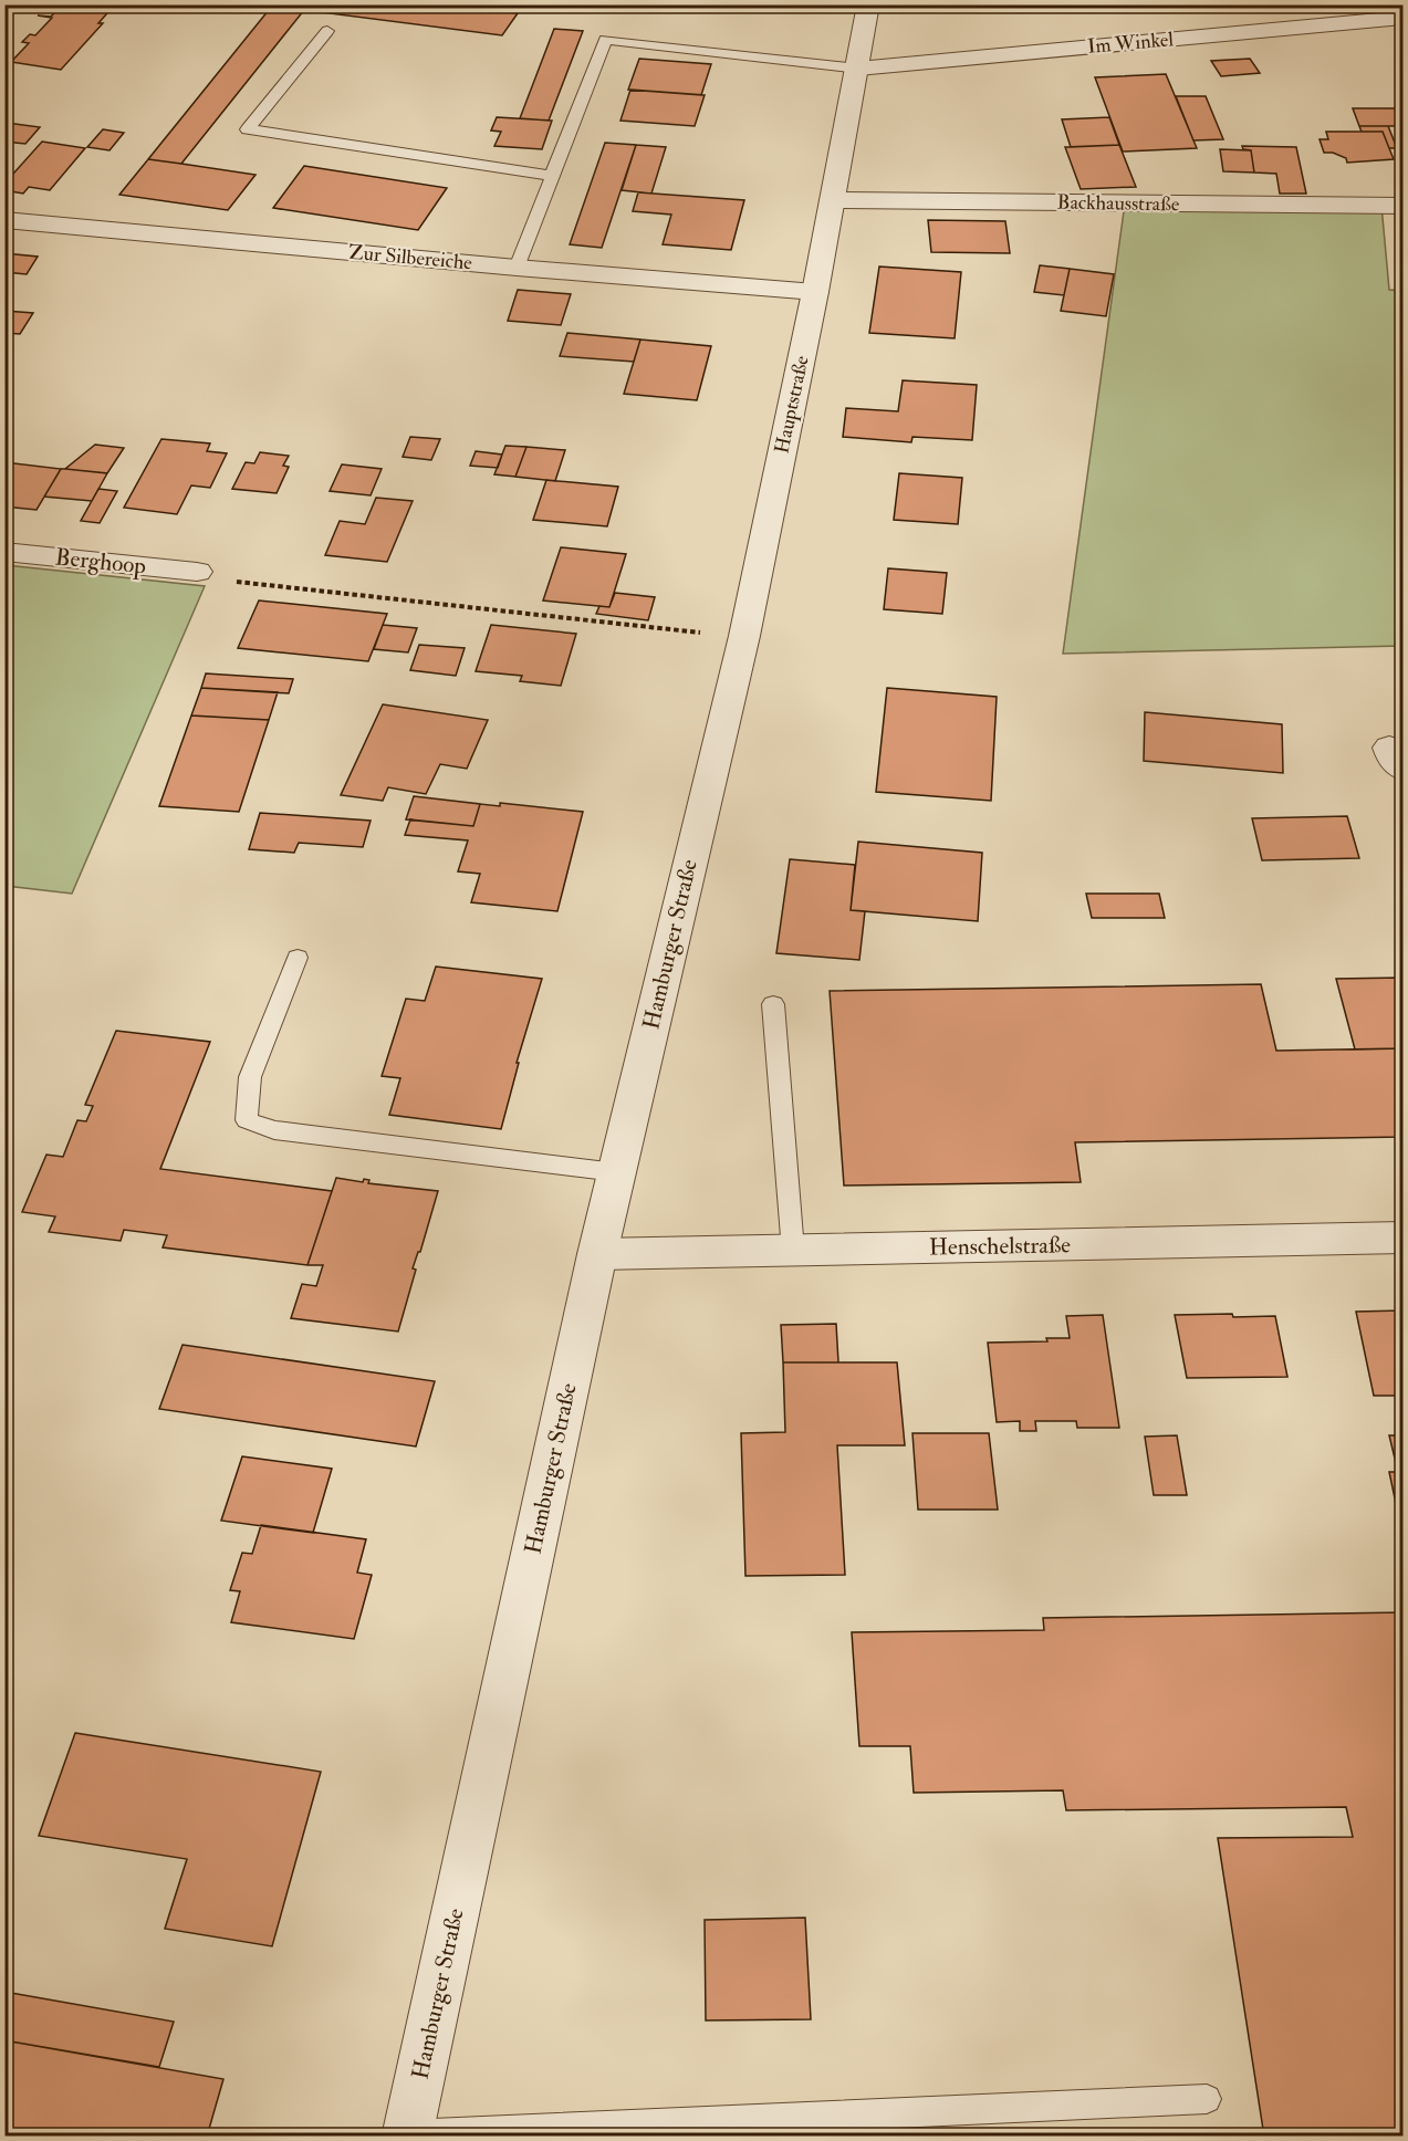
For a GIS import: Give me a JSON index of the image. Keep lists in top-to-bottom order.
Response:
{
  "streets": {
    "street": [
      "Im Winkel",
      "Backhausstraße",
      "Zur Silbereiche",
      "Hauptstraße",
      "Berghoop",
      "Hamburger Straße",
      "Henschelstraße"
    ]
  },
  "crossings": [
    ["Im Winkel", "Hauptstraße"],
    ["Backhausstraße", "Hauptstraße"],
    ["Zur Silbereiche", "Hauptstraße"],
    ["Hauptstraße", "Hamburger Straße"],
    ["Hamburger Straße", "Henschelstraße"]
  ]
}
